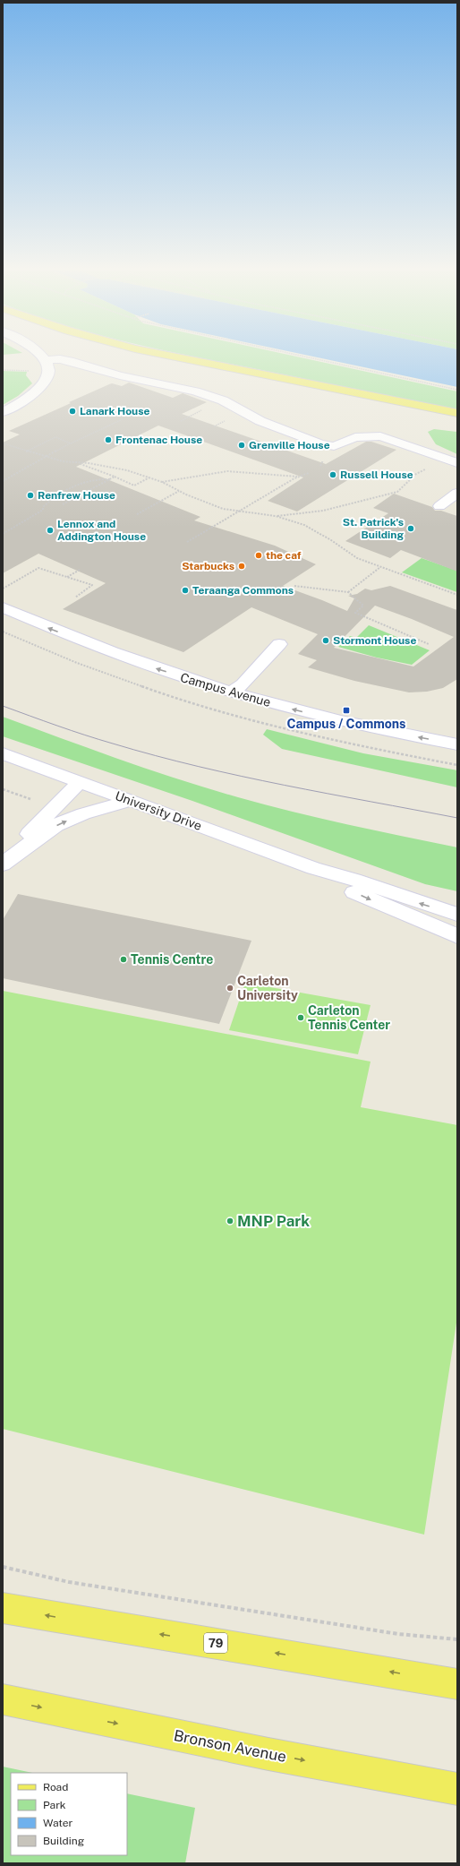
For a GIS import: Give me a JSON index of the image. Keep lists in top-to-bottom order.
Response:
{
  "streets": {
    "main road": ["79", "Bronson Avenue"],
    "street": ["Campus Avenue", "University Drive"]
  },
  "one_way": ["Campus Avenue"],
  "places": {
    "other": [
      "Lanark House",
      "Frontenac House",
      "Grenville House",
      "Russell House",
      "Renfrew House",
      "St. Patrick's Building",
      "Lennox and Addington House",
      "the caf",
      "Starbucks",
      "Teraanga Commons",
      "Stormont House",
      "Tennis Centre",
      "Carleton University",
      "Carleton Tennis Center",
      "MNP Park"
    ],
    "transit": ["Campus / Commons"]
  },
  "legend": [
    "Road",
    "Park",
    "Water",
    "Building"
  ]
}
